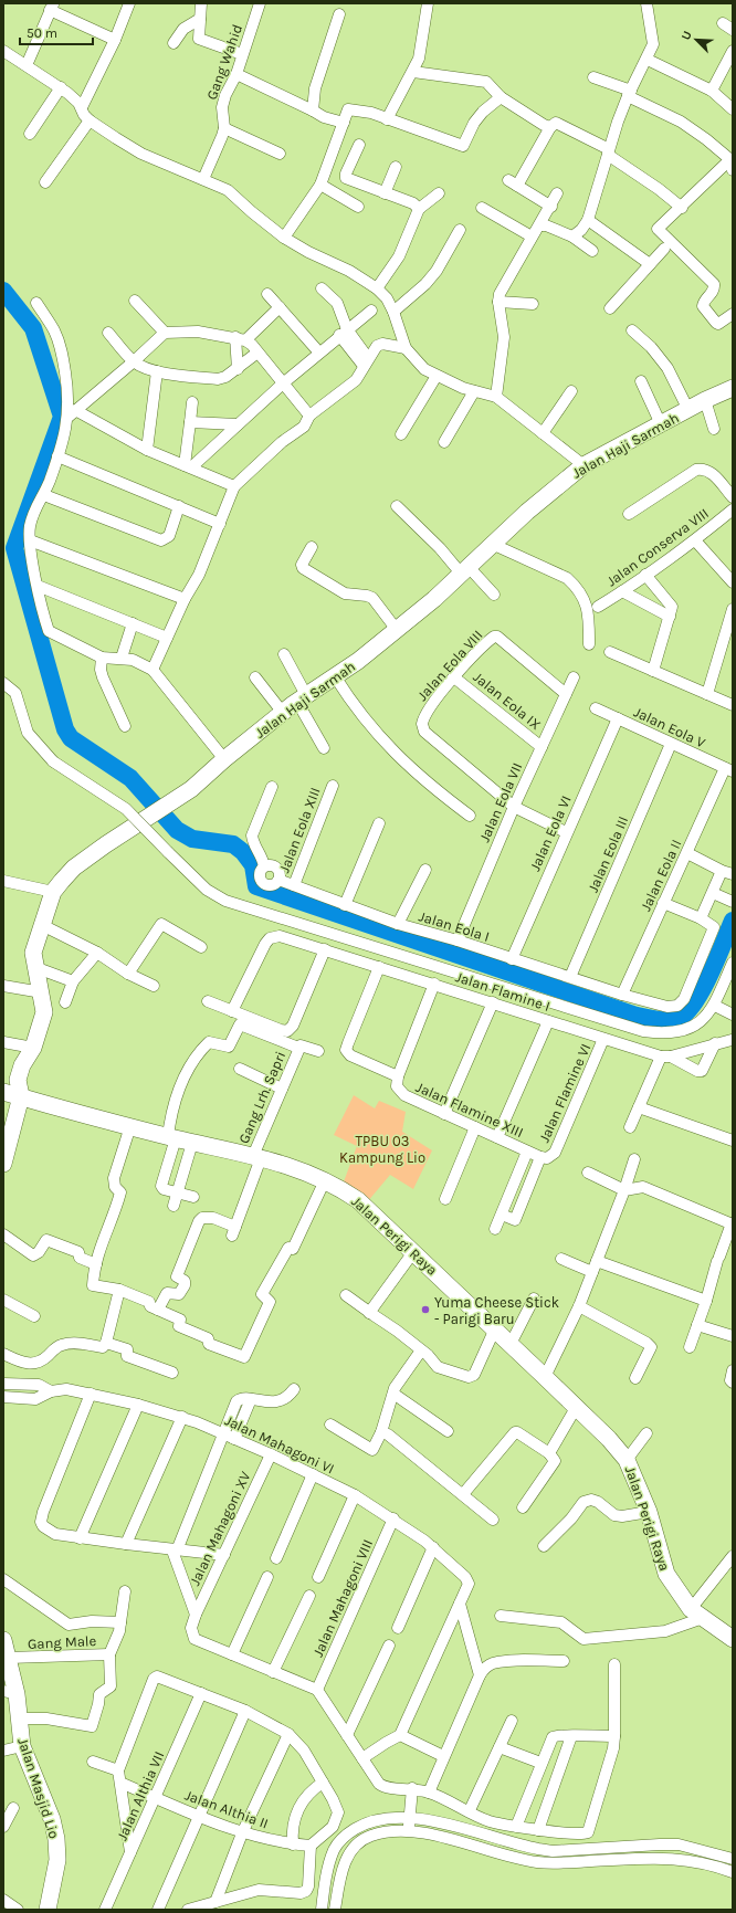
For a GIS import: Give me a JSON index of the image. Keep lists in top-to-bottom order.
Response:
{
  "streets": {
    "street": [
      "Gang Wahid",
      "Jalan Haji Sarmah",
      "Jalan Conserva VIII",
      "Jalan Eola VIII",
      "Jalan Eola IX",
      "Jalan Eola V",
      "Jalan Eola VII",
      "Jalan Eola XIII",
      "Jalan Eola VI",
      "Jalan Eola III",
      "Jalan Eola II",
      "Jalan Eola I",
      "Jalan Flamine I",
      "Jalan Flamine VI",
      "Gang Lrh. Sapri",
      "Jalan Flamine XIII",
      "Jalan Perigi Raya",
      "Jalan Mahagoni VI",
      "Jalan Mahagoni XV",
      "Jalan Mahagoni VIII",
      "Gang Male",
      "Jalan Masjid Lio",
      "Jalan Althia VII",
      "Jalan Althia II"
    ]
  },
  "crossings": [
    ["Jalan Haji Sarmah", "Jalan Perigi Raya"],
    ["Jalan Eola VIII", "Jalan Eola IX"],
    ["Jalan Eola VIII", "Jalan Eola VII"],
    ["Jalan Eola IX", "Jalan Eola VII"],
    ["Jalan Eola V", "Jalan Eola VI"],
    ["Jalan Eola V", "Jalan Eola III"],
    ["Jalan Eola V", "Jalan Eola II"],
    ["Jalan Eola VII", "Jalan Eola I"],
    ["Jalan Eola XIII", "Jalan Eola I"],
    ["Jalan Eola VI", "Jalan Eola I"],
    ["Jalan Eola III", "Jalan Eola I"],
    ["Jalan Eola II", "Jalan Eola I"],
    ["Jalan Flamine I", "Jalan Flamine VI"],
    ["Jalan Flamine I", "Jalan Flamine XIII"],
    ["Jalan Flamine VI", "Jalan Flamine XIII"],
    ["Gang Lrh. Sapri", "Jalan Perigi Raya"],
    ["Jalan Mahagoni VI", "Jalan Mahagoni XV"],
    ["Jalan Mahagoni VI", "Jalan Mahagoni VIII"],
    ["Gang Male", "Jalan Masjid Lio"],
    ["Jalan Althia VII", "Jalan Althia II"]
  ],
  "parks": ["TPBU 03 Kampung Lio"],
  "places": ["Yuma Cheese Stick - Parigi Baru"],
  "scale_bar": "50 m",
  "north": "top left"
}
